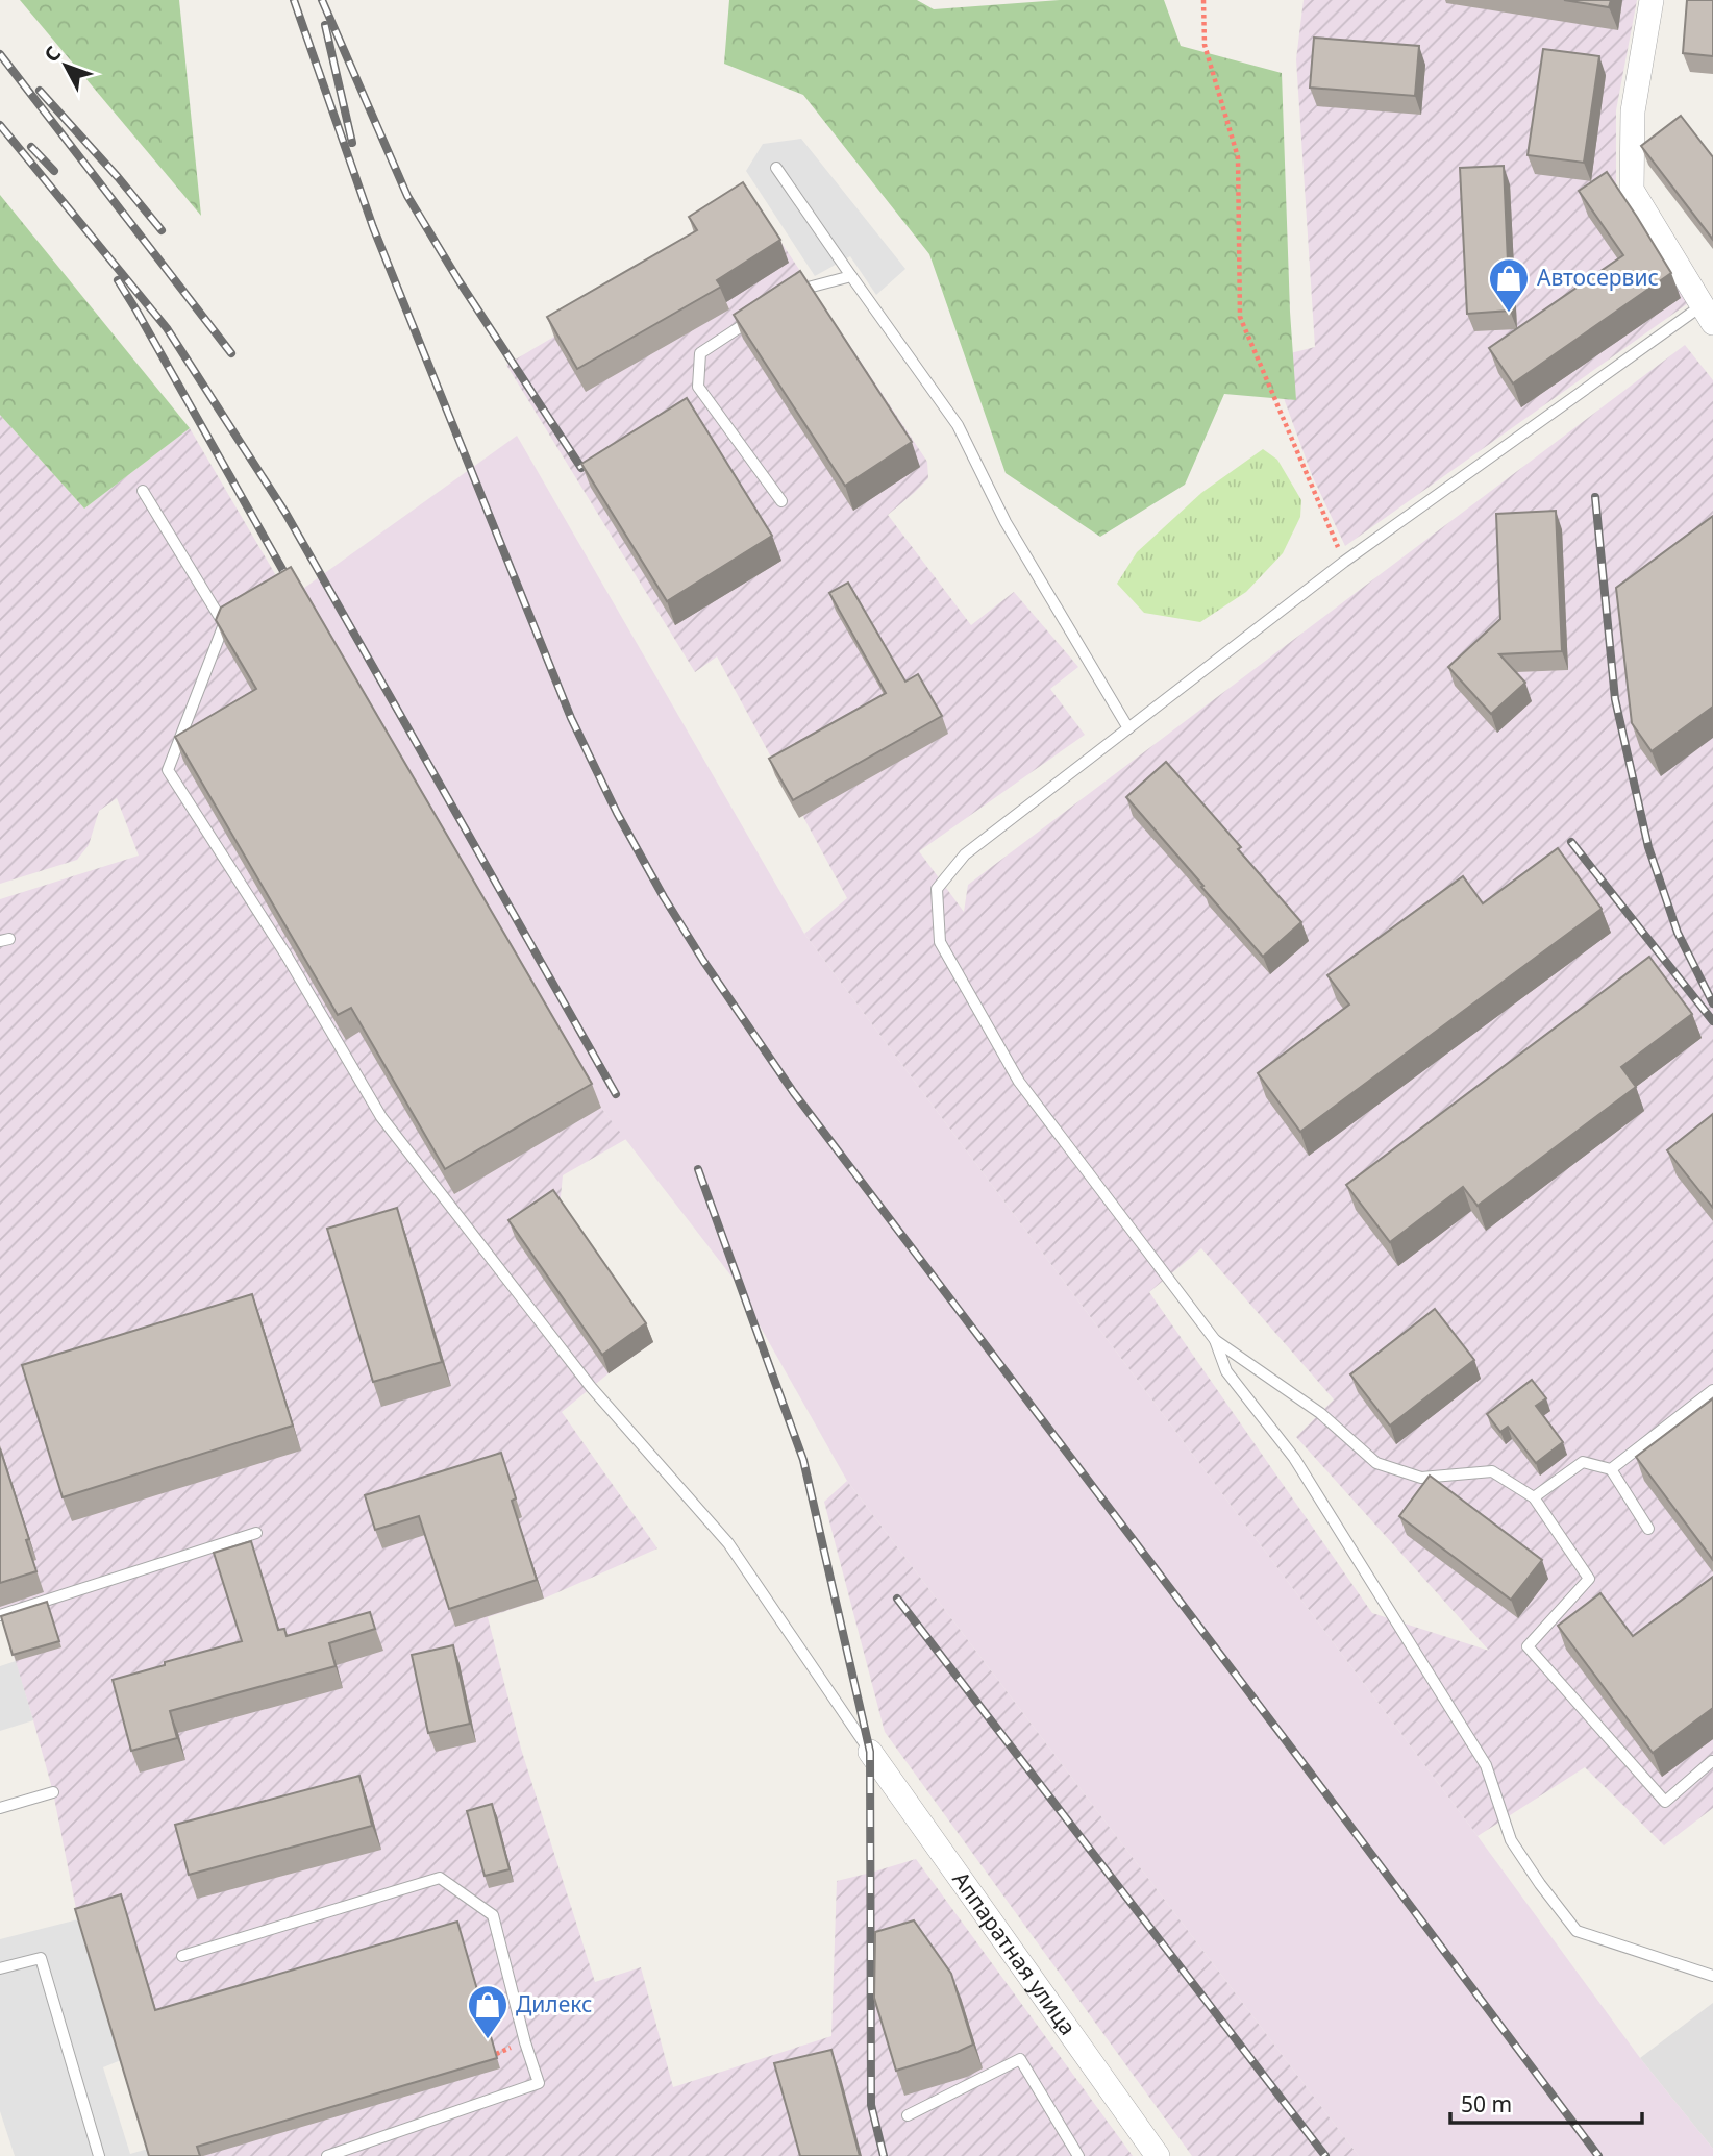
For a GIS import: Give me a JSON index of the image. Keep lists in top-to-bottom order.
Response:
{
  "streets": {
    "street": ["Аппаратная улица"]
  },
  "places": {
    "shop": ["Автосервис", "Дилекс"]
  },
  "scale_bar": "50 m",
  "north": "top left"
}
